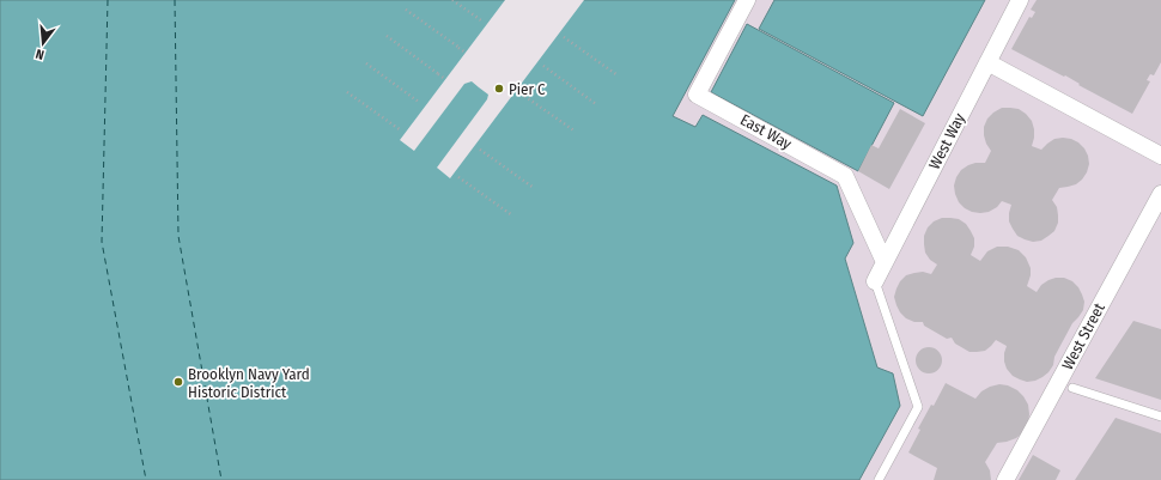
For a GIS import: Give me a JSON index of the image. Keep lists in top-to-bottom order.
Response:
{
  "streets": {
    "street": ["East Way", "West Way", "West Street"]
  },
  "crossings": [
    ["East Way", "West Way"]
  ],
  "places": ["Pier C", "Brooklyn Navy Yard Historic District"],
  "north": "bottom"
}
